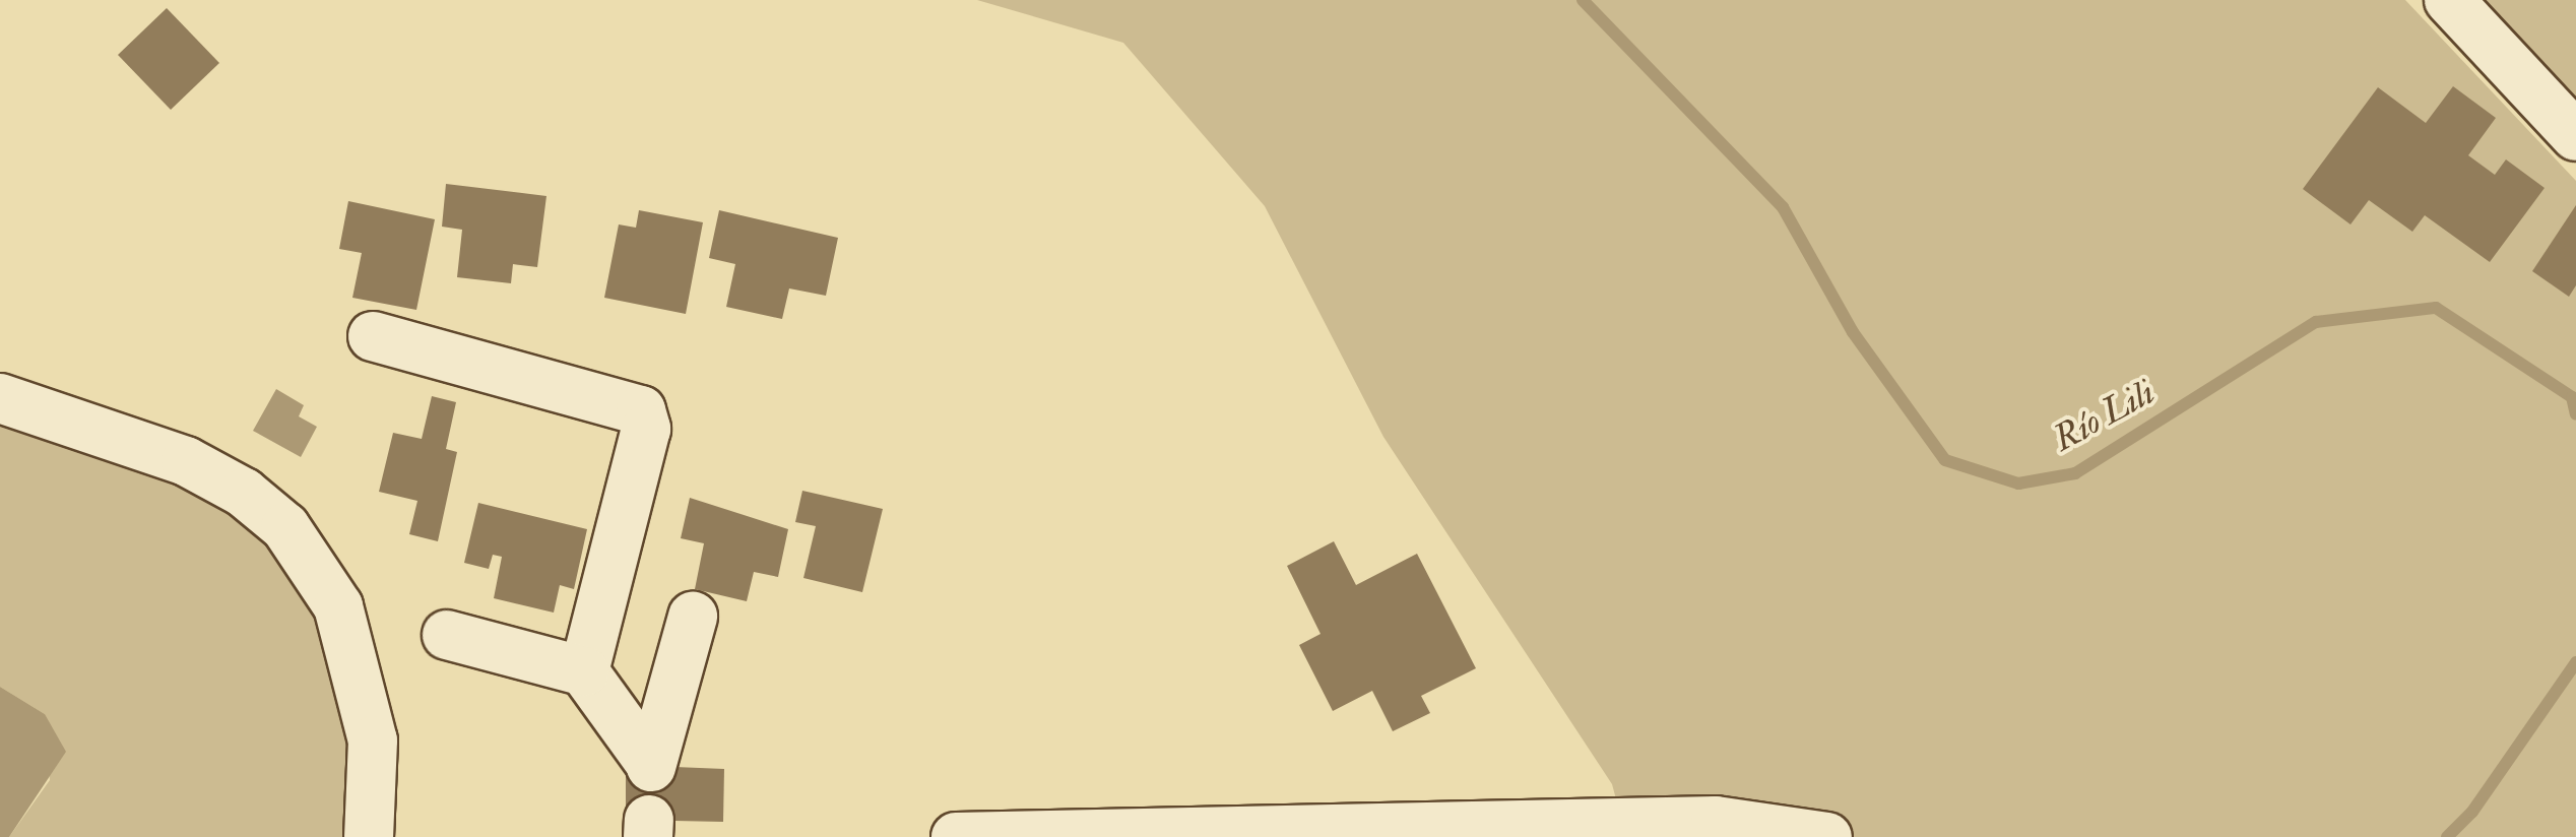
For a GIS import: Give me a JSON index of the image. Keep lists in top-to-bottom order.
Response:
{
  "water": ["Río Lili"]
}
